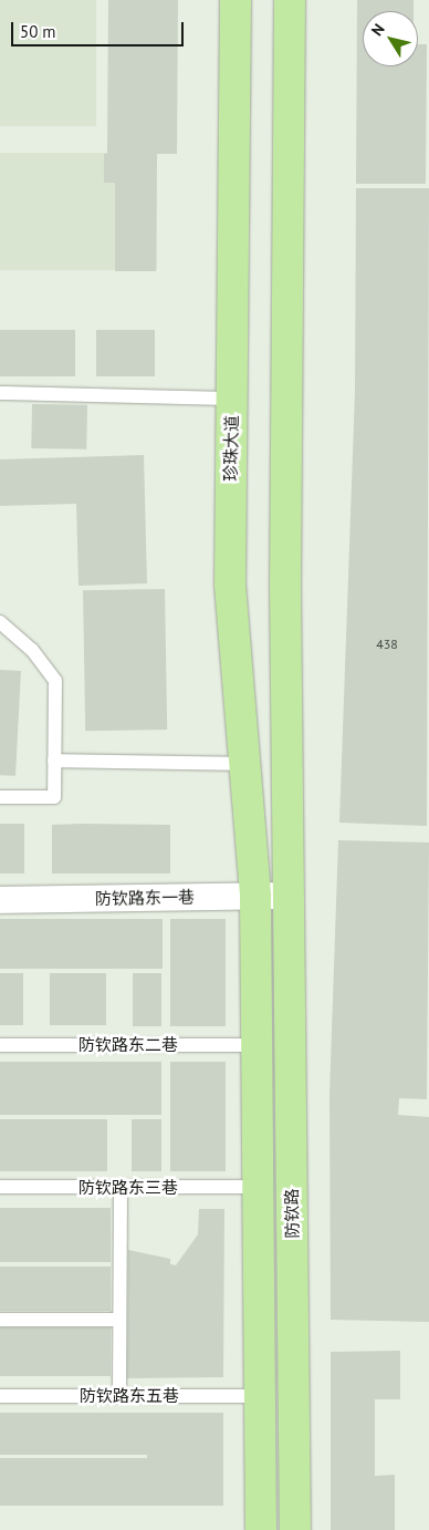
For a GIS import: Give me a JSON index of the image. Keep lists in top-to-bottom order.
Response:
{
  "streets": {
    "main road": ["珍珠大道", "防钦路"],
    "street": ["防钦路东一巷"],
    "lane": ["防钦路东二巷", "防钦路东三巷", "防钦路东五巷"]
  },
  "crossings": [
    ["珍珠大道", "防钦路东一巷"],
    ["珍珠大道", "防钦路"],
    ["防钦路东一巷", "防钦路"],
    ["防钦路东二巷", "防钦路"],
    ["防钦路东三巷", "防钦路"],
    ["防钦路", "防钦路东五巷"]
  ],
  "house_numbers": ["438"],
  "scale_bar": "50 m",
  "north": "top left"
}
